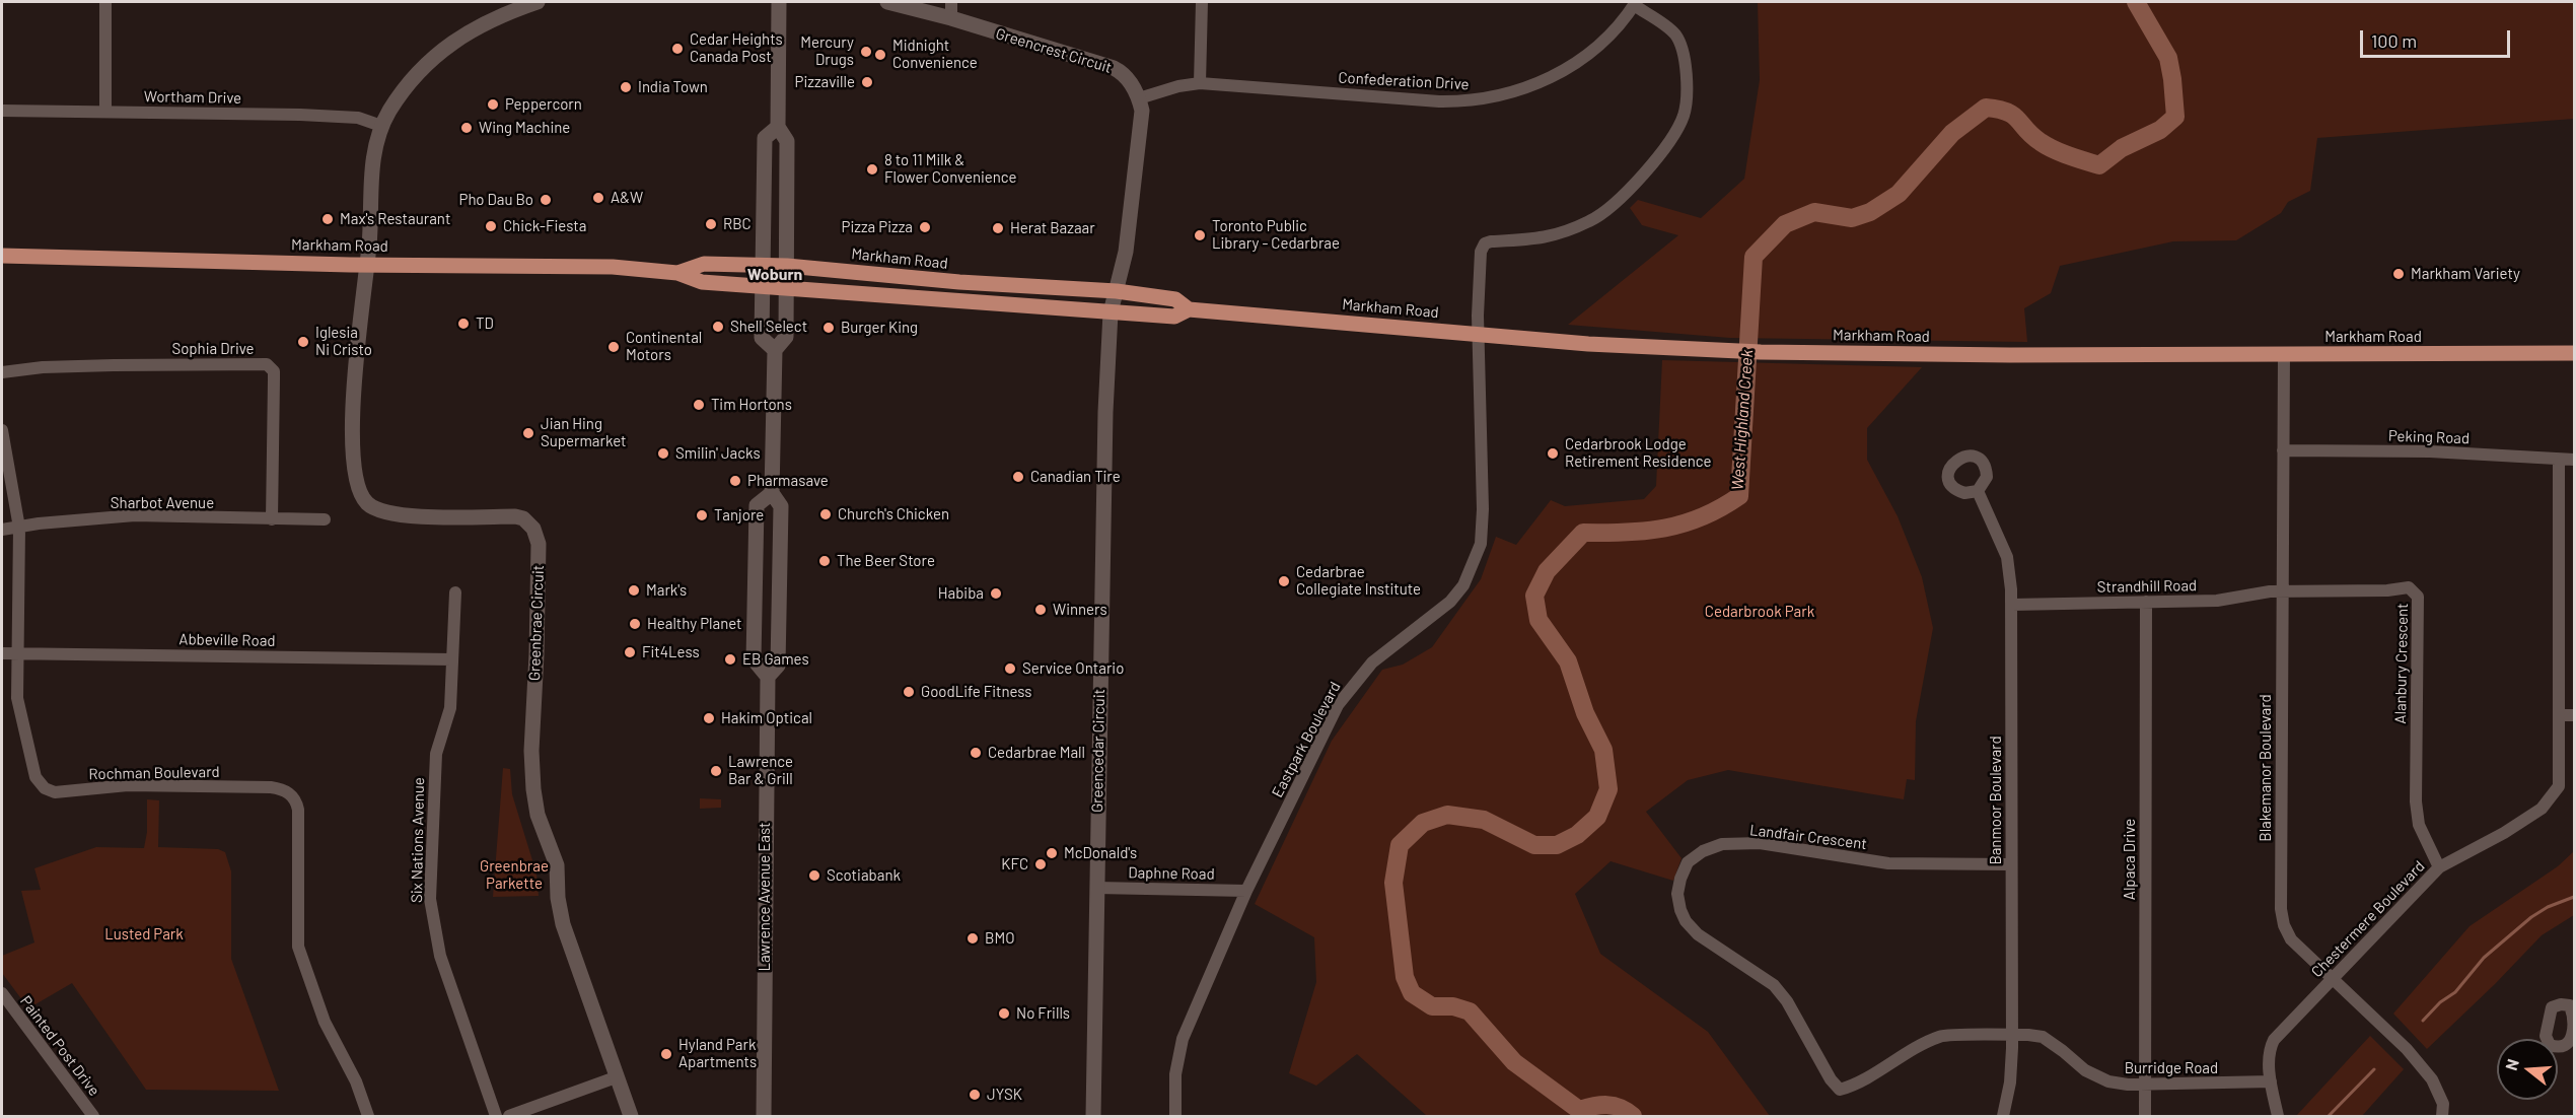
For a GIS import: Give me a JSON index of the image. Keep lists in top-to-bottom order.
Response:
{
  "streets": {
    "main road": ["Markham Road"],
    "street": [
      "Greencrest Circuit",
      "Confederation Drive",
      "Wortham Drive",
      "Sophia Drive",
      "Peking Road",
      "Sharbot Avenue",
      "Strandhill Road",
      "Greenbrae Circuit",
      "Abbeville Road",
      "Alanbury Crescent",
      "Eastpark Boulevard",
      "Greencedar Circuit",
      "Blakemanor Boulevard",
      "Rochman Boulevard",
      "Banmoor Boulevard",
      "Landfair Crescent",
      "Six Nations Avenue",
      "Alpaca Drive",
      "Daphne Road",
      "Lawrence Avenue East",
      "Chestermere Boulevard",
      "Painted Post Drive",
      "Burridge Road"
    ]
  },
  "crossings": [
    ["Greencrest Circuit", "Confederation Drive"],
    ["Confederation Drive", "Eastpark Boulevard"],
    ["Wortham Drive", "Greenbrae Circuit"],
    ["Markham Road", "Greenbrae Circuit"],
    ["Markham Road", "Eastpark Boulevard"],
    ["Markham Road", "Greencedar Circuit"],
    ["Markham Road", "Blakemanor Boulevard"],
    ["Markham Road", "Lawrence Avenue East"],
    ["Sophia Drive", "Sharbot Avenue"],
    ["Peking Road", "Blakemanor Boulevard"],
    ["Peking Road", "Chestermere Boulevard"],
    ["Sharbot Avenue", "Rochman Boulevard"],
    ["Strandhill Road", "Alanbury Crescent"],
    ["Strandhill Road", "Blakemanor Boulevard"],
    ["Strandhill Road", "Banmoor Boulevard"],
    ["Strandhill Road", "Alpaca Drive"],
    ["Abbeville Road", "Rochman Boulevard"],
    ["Abbeville Road", "Six Nations Avenue"],
    ["Alanbury Crescent", "Blakemanor Boulevard"],
    ["Alanbury Crescent", "Chestermere Boulevard"],
    ["Eastpark Boulevard", "Daphne Road"],
    ["Greencedar Circuit", "Daphne Road"],
    ["Blakemanor Boulevard", "Chestermere Boulevard"],
    ["Banmoor Boulevard", "Landfair Crescent"],
    ["Banmoor Boulevard", "Burridge Road"],
    ["Landfair Crescent", "Burridge Road"],
    ["Alpaca Drive", "Burridge Road"],
    ["Chestermere Boulevard", "Burridge Road"]
  ],
  "districts": ["Woburn"],
  "water": ["West Highland Creek"],
  "parks": ["Cedarbrook Park", "Greenbrae Parkette", "Lusted Park"],
  "places": [
    "Cedar Heights Canada Post",
    "Mercury Drugs",
    "Midnight Convenience",
    "Pizzaville",
    "India Town",
    "Peppercorn",
    "Wing Machine",
    "8 to 11 Milk & Flower Convenience",
    "A&W",
    "Pho Dau Bo",
    "Max's Restaurant",
    "RBC",
    "Chick-Fiesta",
    "Pizza Pizza",
    "Herat Bazaar",
    "Toronto Public Library - Cedarbrae",
    "Markham Variety",
    "TD",
    "Shell Select",
    "Burger King",
    "Iglesia Ni Cristo",
    "Continental Motors",
    "Tim Hortons",
    "Jian Hing Supermarket",
    "Smilin' Jacks",
    "Cedarbrook Lodge Retirement Residence",
    "Canadian Tire",
    "Pharmasave",
    "Church's Chicken",
    "Tanjore",
    "The Beer Store",
    "Cedarbrae Collegiate Institute",
    "Mark's",
    "Habiba",
    "Winners",
    "Healthy Planet",
    "Fit4Less",
    "EB Games",
    "Service Ontario",
    "GoodLife Fitness",
    "Hakim Optical",
    "Cedarbrae Mall",
    "Lawrence Bar & Grill",
    "McDonald's",
    "KFC",
    "Scotiabank",
    "BMO",
    "No Frills",
    "Hyland Park Apartments",
    "JYSK"
  ],
  "scale_bar": "100 m",
  "north": "left"
}
